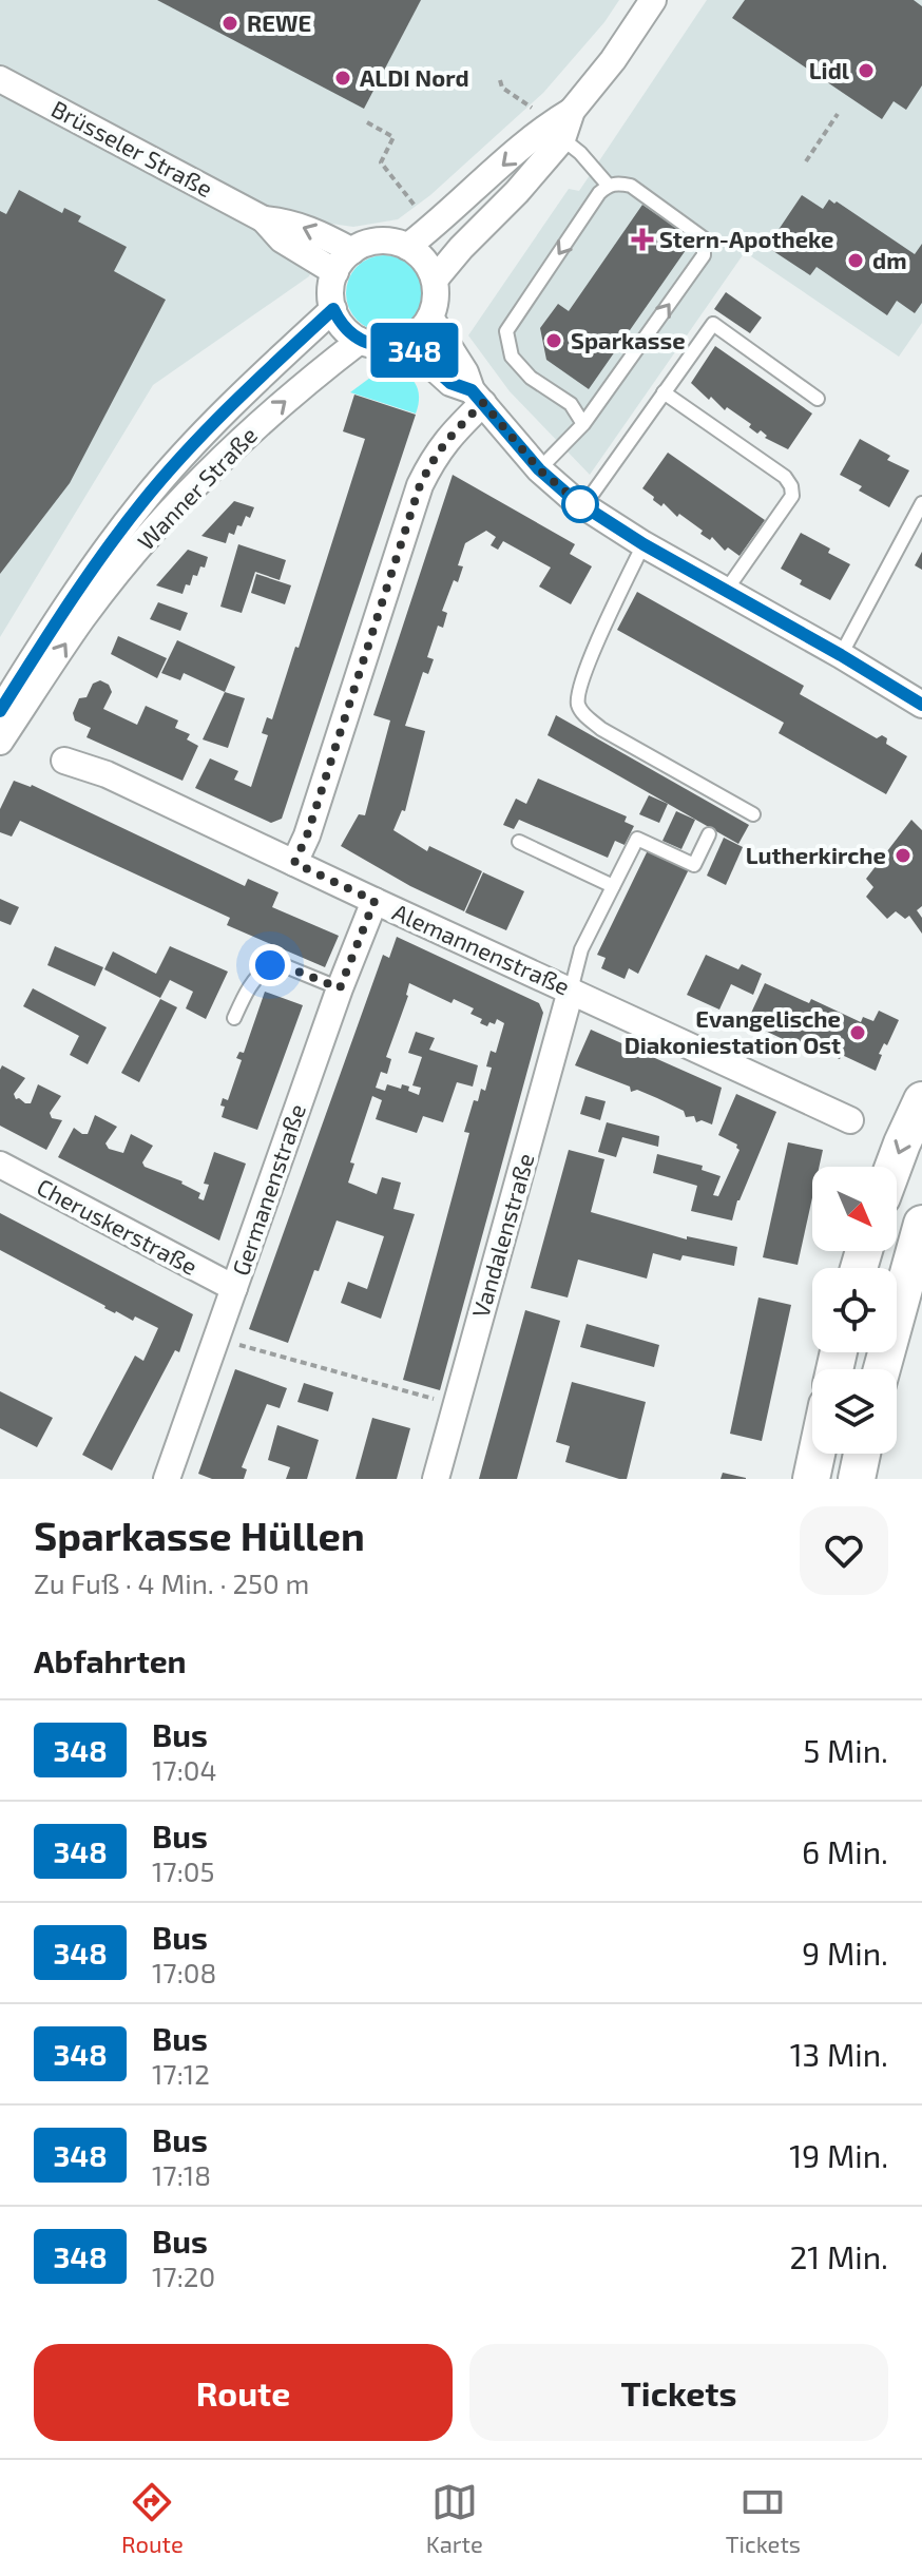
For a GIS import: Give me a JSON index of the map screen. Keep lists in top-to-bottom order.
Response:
{
  "streets": {
    "street": [
      "Brüsseler Straße",
      "Wanner Straße",
      "Alemannenstraße",
      "Germanenstraße",
      "Cheruskerstraße",
      "Vandalenstraße"
    ]
  },
  "crossings": [
    ["Brüsseler Straße", "Wanner Straße"],
    ["Alemannenstraße", "Germanenstraße"],
    ["Alemannenstraße", "Vandalenstraße"],
    ["Germanenstraße", "Cheruskerstraße"]
  ],
  "places": {
    "other": [
      "REWE",
      "Lidl",
      "ALDI Nord",
      "dm",
      "Sparkasse",
      "Lutherkirche",
      "Evangelische Diakoniestation Ost"
    ],
    "health": ["Stern-Apotheke"]
  },
  "lines": ["bus line 348"],
  "north": "bottom right",
  "page": {
    "on_map": "348",
    "heading": [
      ["Sparkasse Hüllen", "Zu Fuß · 4 Min. · 250 m"],
      "Abfahrten"
    ],
    "list": [
      {
        "mark": "348",
        "name": "Bus",
        "note": "17:04",
        "value": "5 Min."
      },
      {
        "mark": "348",
        "name": "Bus",
        "note": "17:05",
        "value": "6 Min."
      },
      {
        "mark": "348",
        "name": "Bus",
        "note": "17:08",
        "value": "9 Min."
      },
      {
        "mark": "348",
        "name": "Bus",
        "note": "17:12",
        "value": "13 Min."
      },
      {
        "mark": "348",
        "name": "Bus",
        "note": "17:18",
        "value": "19 Min."
      },
      {
        "mark": "348",
        "name": "Bus",
        "note": "17:20",
        "value": "21 Min."
      }
    ],
    "buttons": ["Route", "Tickets"],
    "tabs": ["Route", "Karte", "Tickets"]
  }
}
